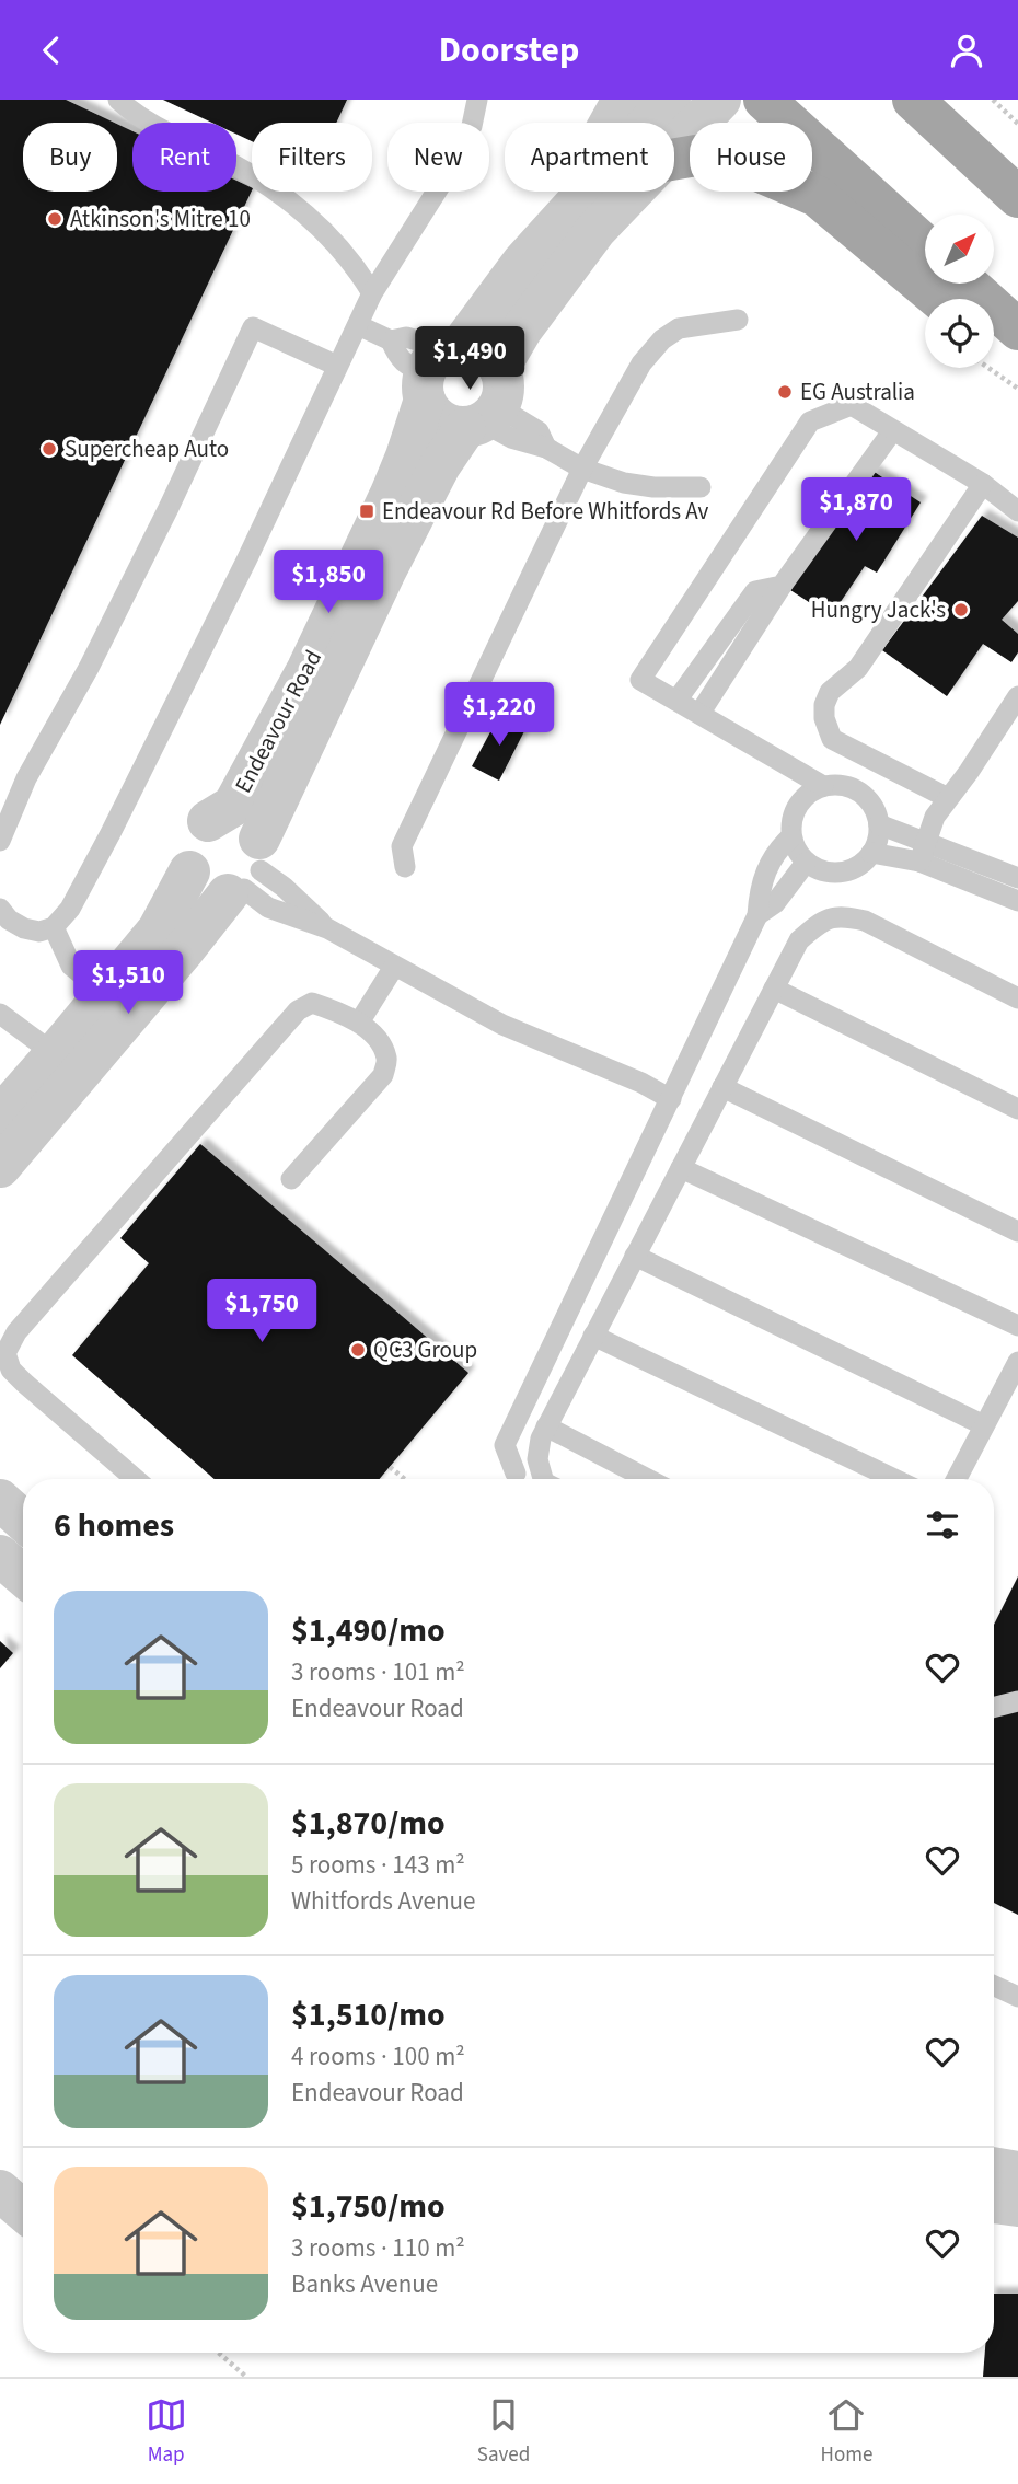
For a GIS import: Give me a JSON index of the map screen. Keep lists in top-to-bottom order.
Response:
{
  "streets": {
    "street": ["Endeavour Road"]
  },
  "places": {
    "other": [
      "Atkinson's Mitre 10",
      "EG Australia",
      "Supercheap Auto",
      "Hungry Jack's",
      "QC3 Group"
    ],
    "transit": ["Endeavour Rd Before Whitfords Av"]
  },
  "north": "top right",
  "page": {
    "header": "Doorstep",
    "chip": [
      "Buy",
      "Rent",
      "Filters",
      "New",
      "Apartment",
      "House"
    ],
    "price": [
      "$1,490",
      "$1,870",
      "$1,850",
      "$1,220",
      "$1,510",
      "$1,750"
    ],
    "heading": "6 homes",
    "list": [
      {
        "name": "$1,490/mo",
        "note": "3 rooms · 101 m² · Endeavour Road"
      },
      {
        "name": "$1,870/mo",
        "note": "5 rooms · 143 m² · Whitfords Avenue"
      },
      {
        "name": "$1,510/mo",
        "note": "4 rooms · 100 m² · Endeavour Road"
      },
      {
        "name": "$1,750/mo",
        "note": "3 rooms · 110 m² · Banks Avenue"
      }
    ],
    "tabs": ["Map", "Saved", "Home"]
  }
}
